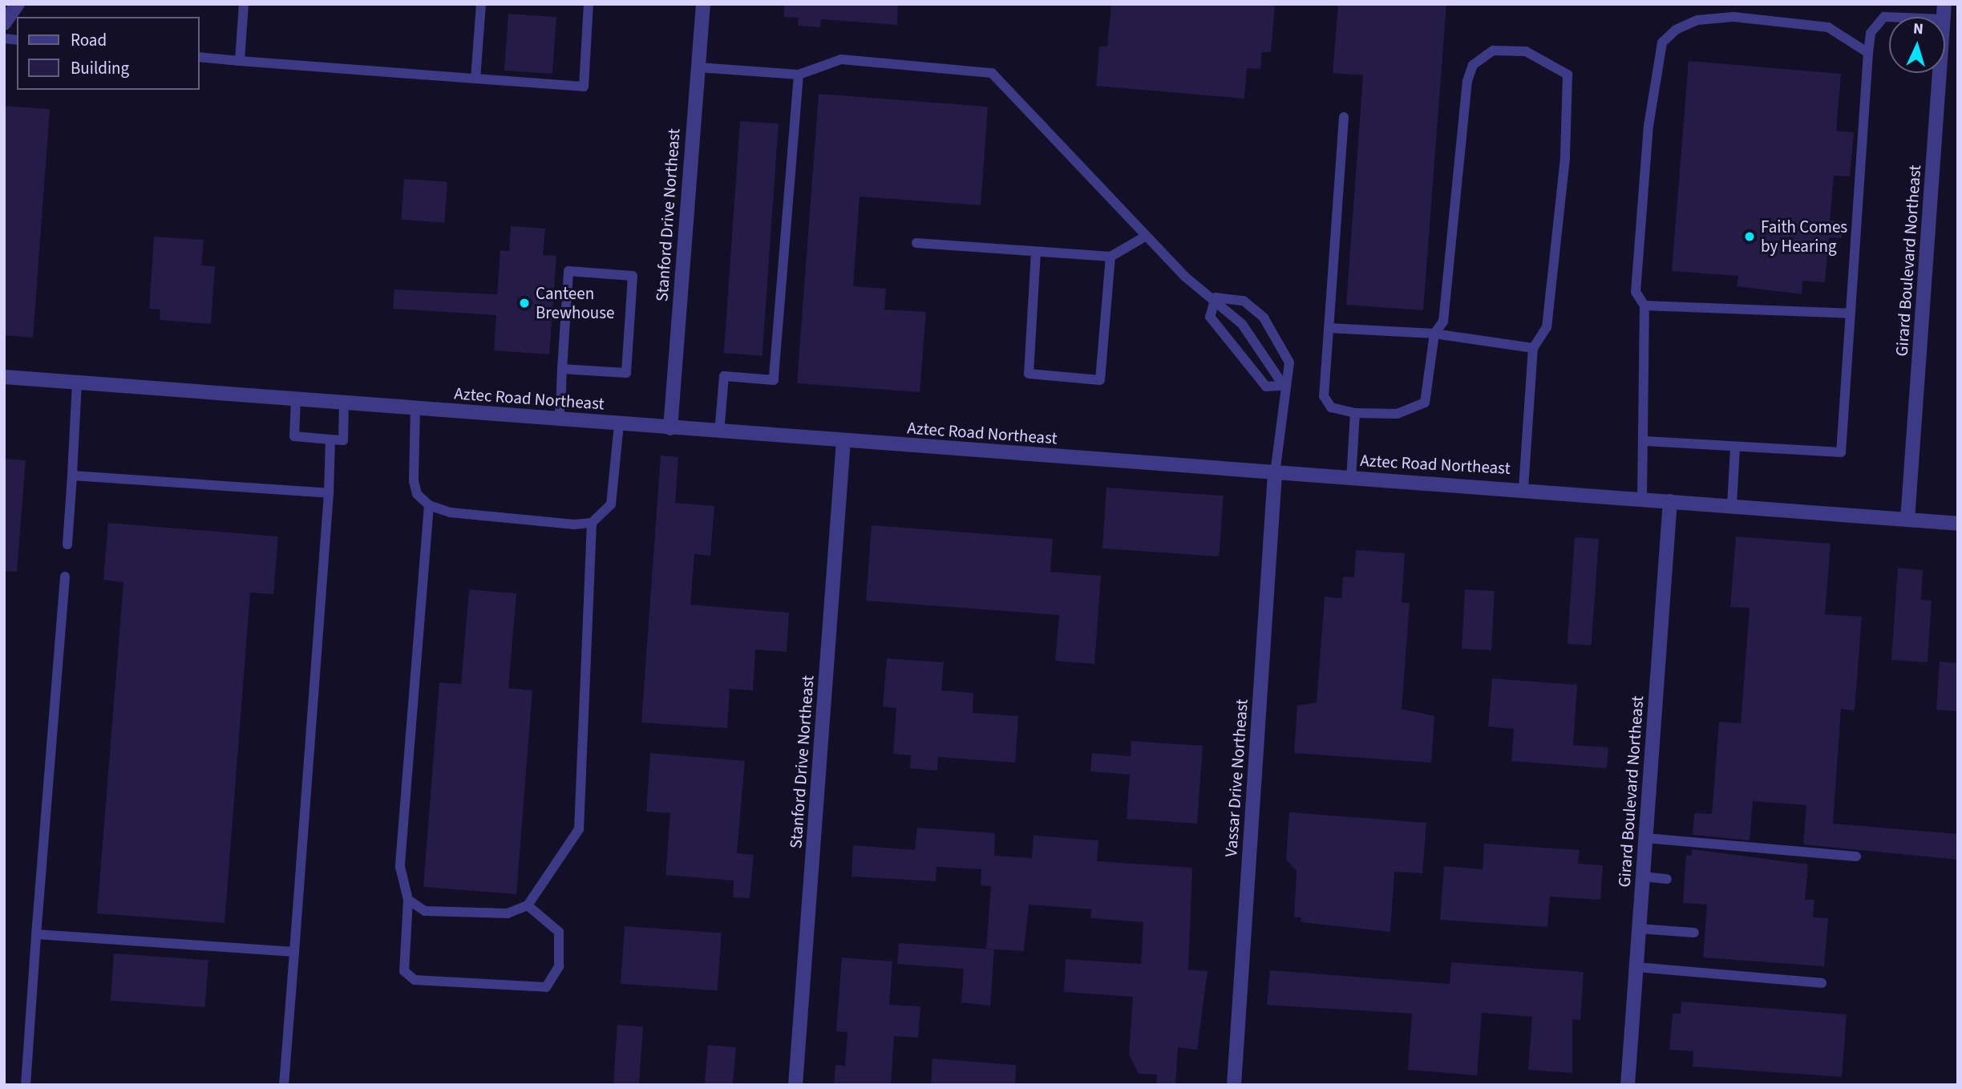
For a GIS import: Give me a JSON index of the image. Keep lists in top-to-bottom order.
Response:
{
  "streets": {
    "street": [
      "Stanford Drive Northeast",
      "Girard Boulevard Northeast",
      "Aztec Road Northeast",
      "Vassar Drive Northeast"
    ]
  },
  "crossings": [
    ["Stanford Drive Northeast", "Aztec Road Northeast"],
    ["Girard Boulevard Northeast", "Aztec Road Northeast"],
    ["Aztec Road Northeast", "Vassar Drive Northeast"]
  ],
  "places": ["Faith Comes by Hearing", "Canteen Brewhouse"],
  "legend": ["Road", "Building"],
  "north": "top"
}
